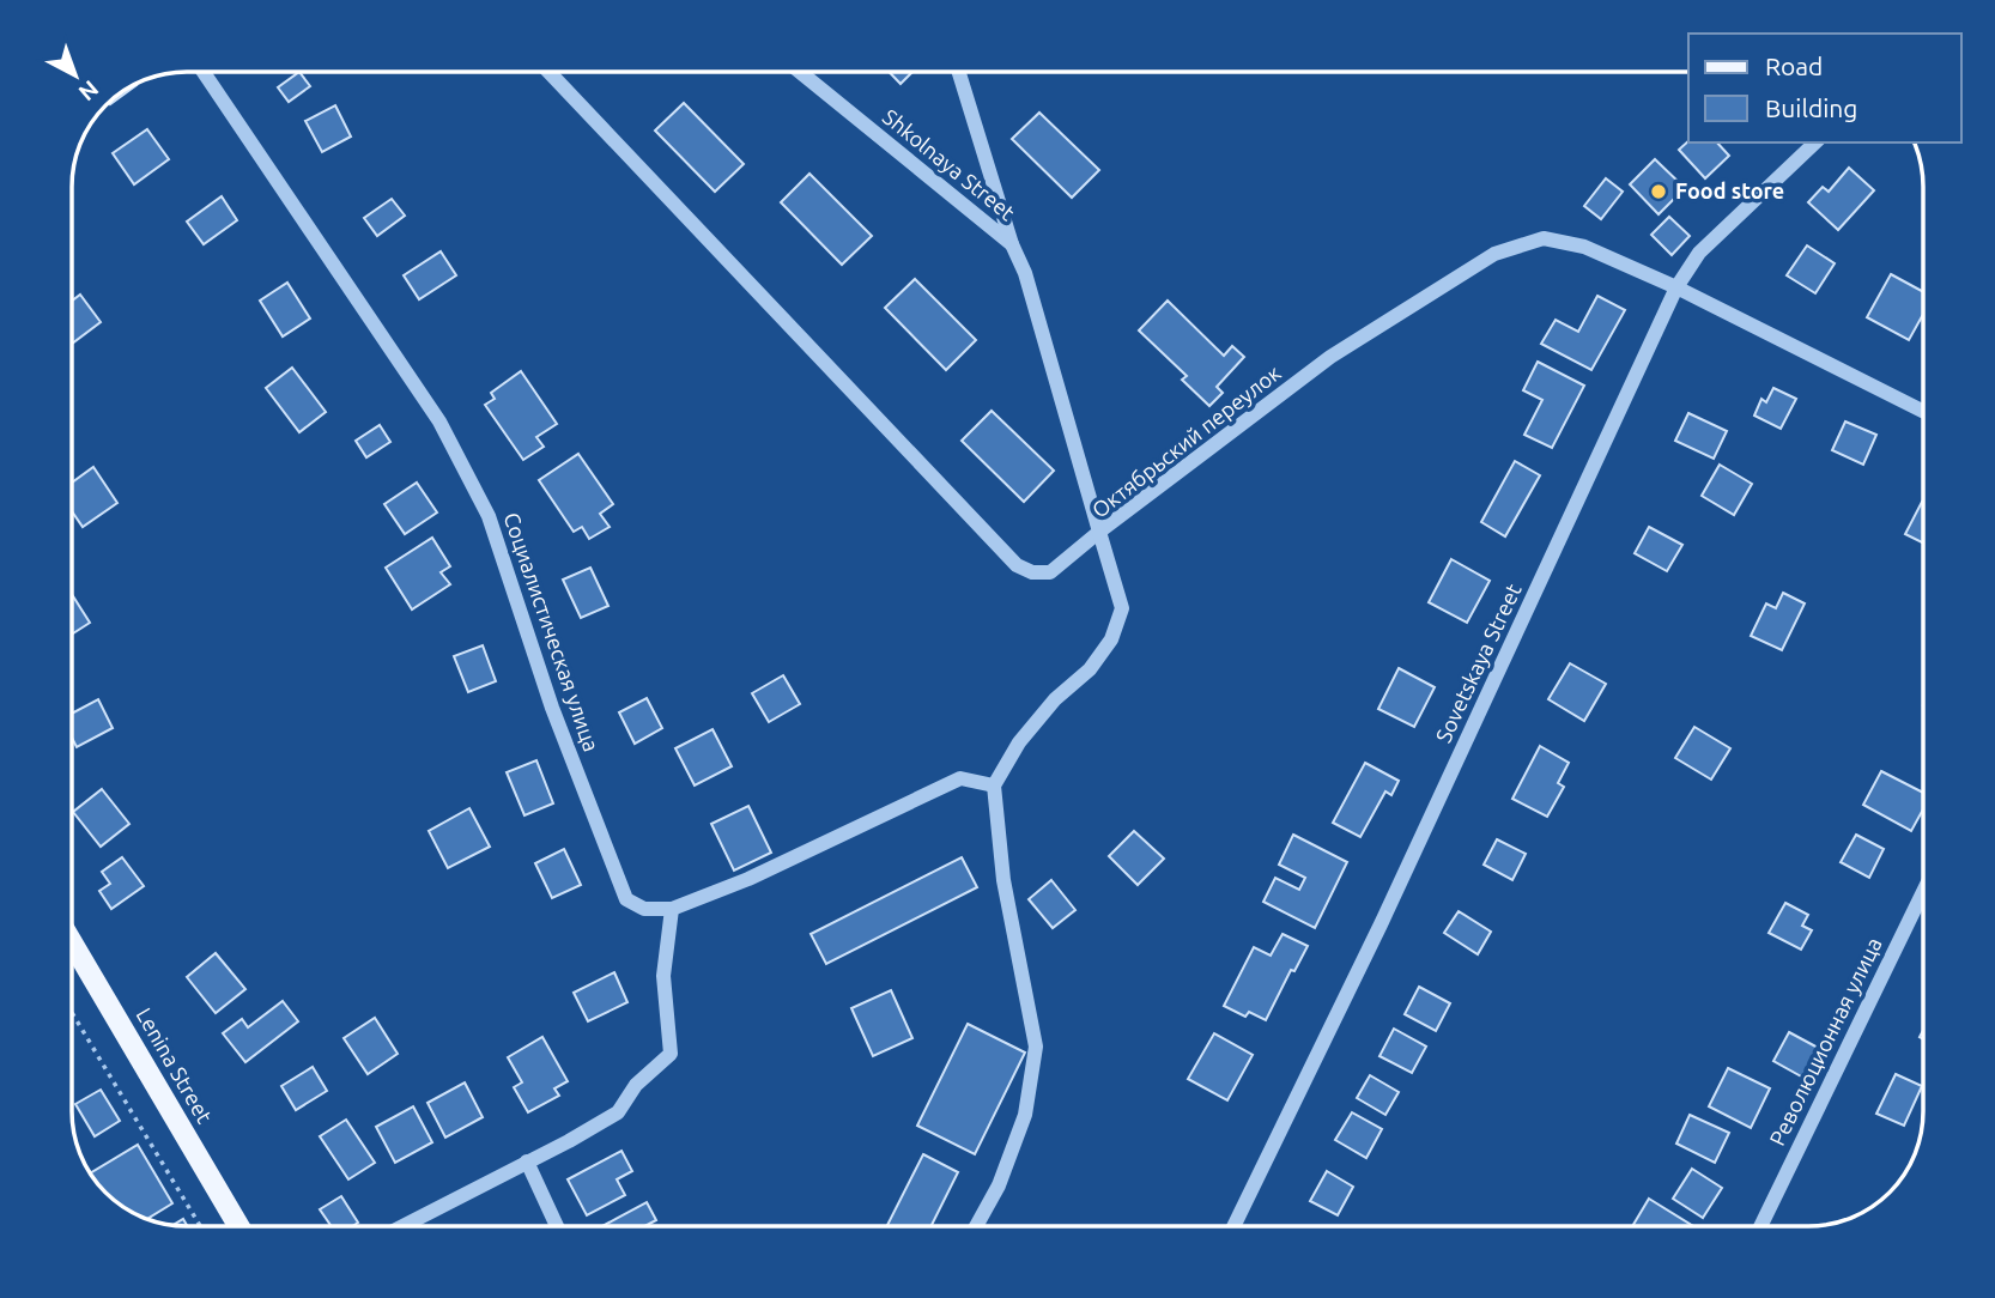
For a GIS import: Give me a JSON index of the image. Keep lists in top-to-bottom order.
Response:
{
  "streets": {
    "main road": ["Lenina Street"],
    "street": [
      "Shkolnaya Street",
      "Октябрьский переулок",
      "Социалистическая улица",
      "Sovetskaya Street",
      "Революционная улица"
    ]
  },
  "crossings": [
    ["Shkolnaya Street", "Октябрьский переулок"],
    ["Октябрьский переулок", "Sovetskaya Street"]
  ],
  "places": ["Food store"],
  "legend": ["Road", "Building"],
  "north": "bottom right"
}
